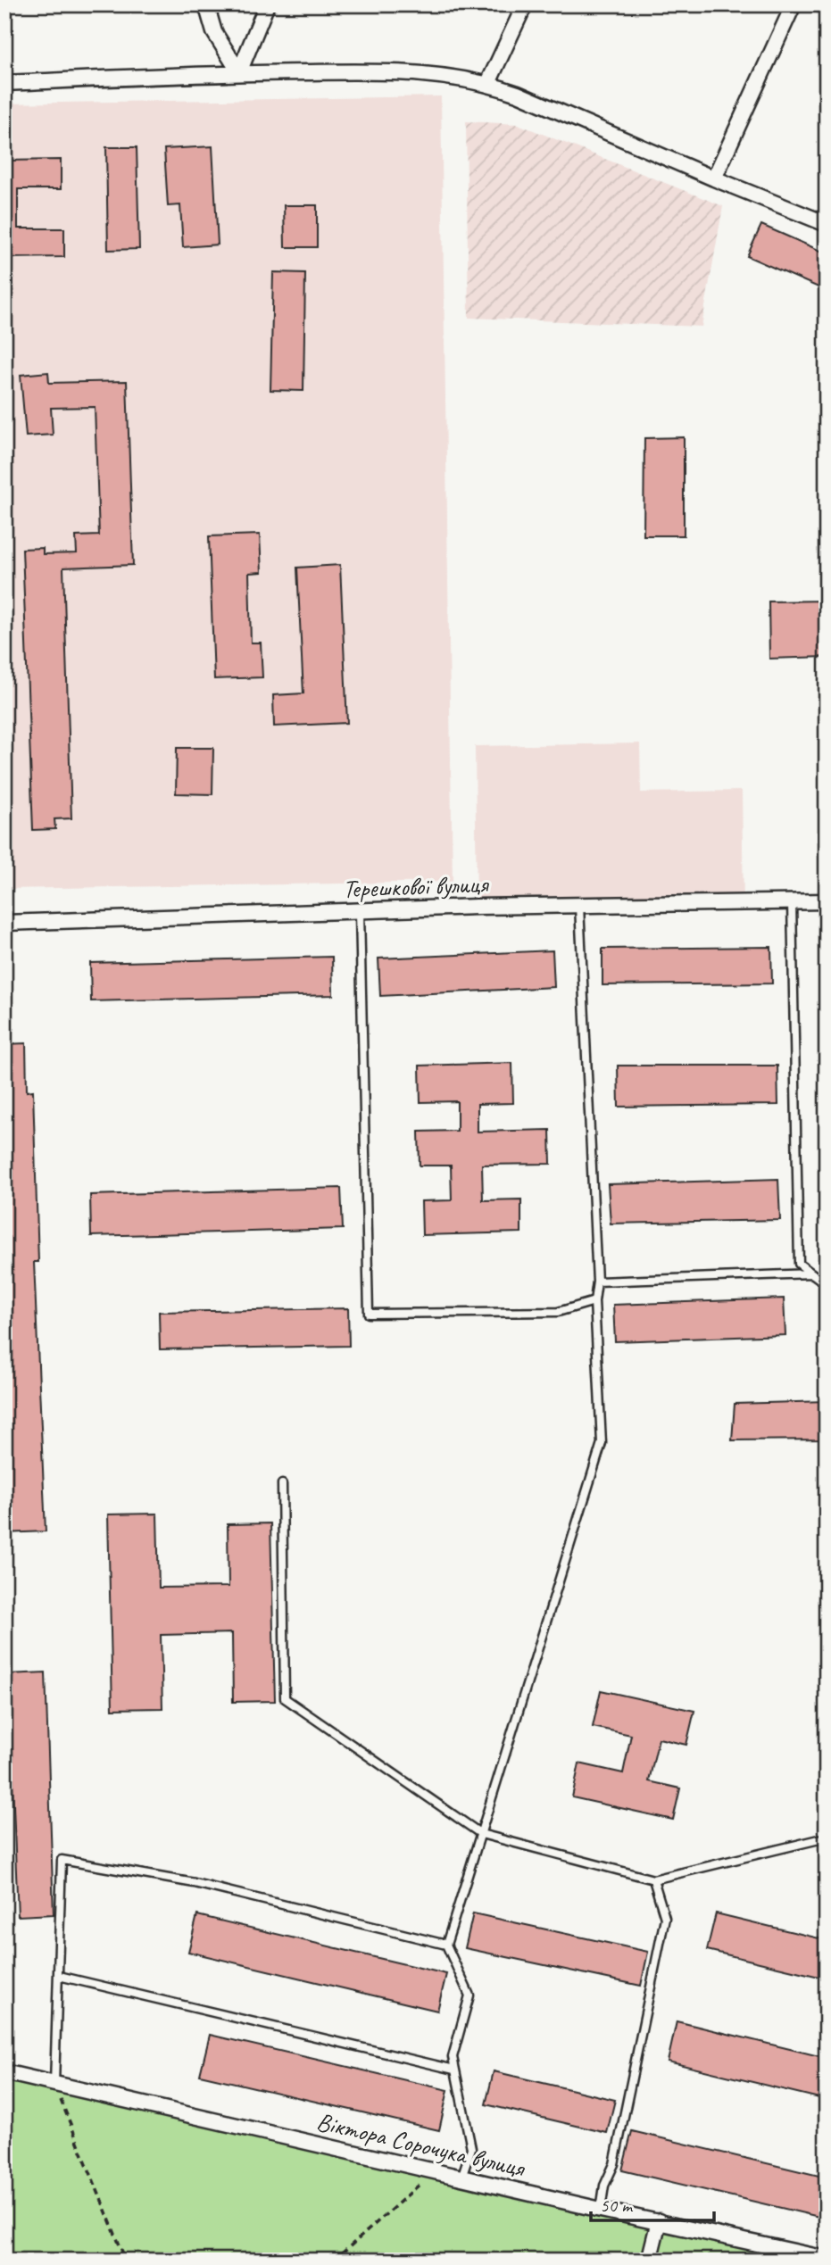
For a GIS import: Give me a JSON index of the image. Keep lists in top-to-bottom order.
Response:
{
  "streets": {
    "street": ["Терешкової вулиця", "Віктора Сорочука вулиця"]
  },
  "scale_bar": "50 m"
}
